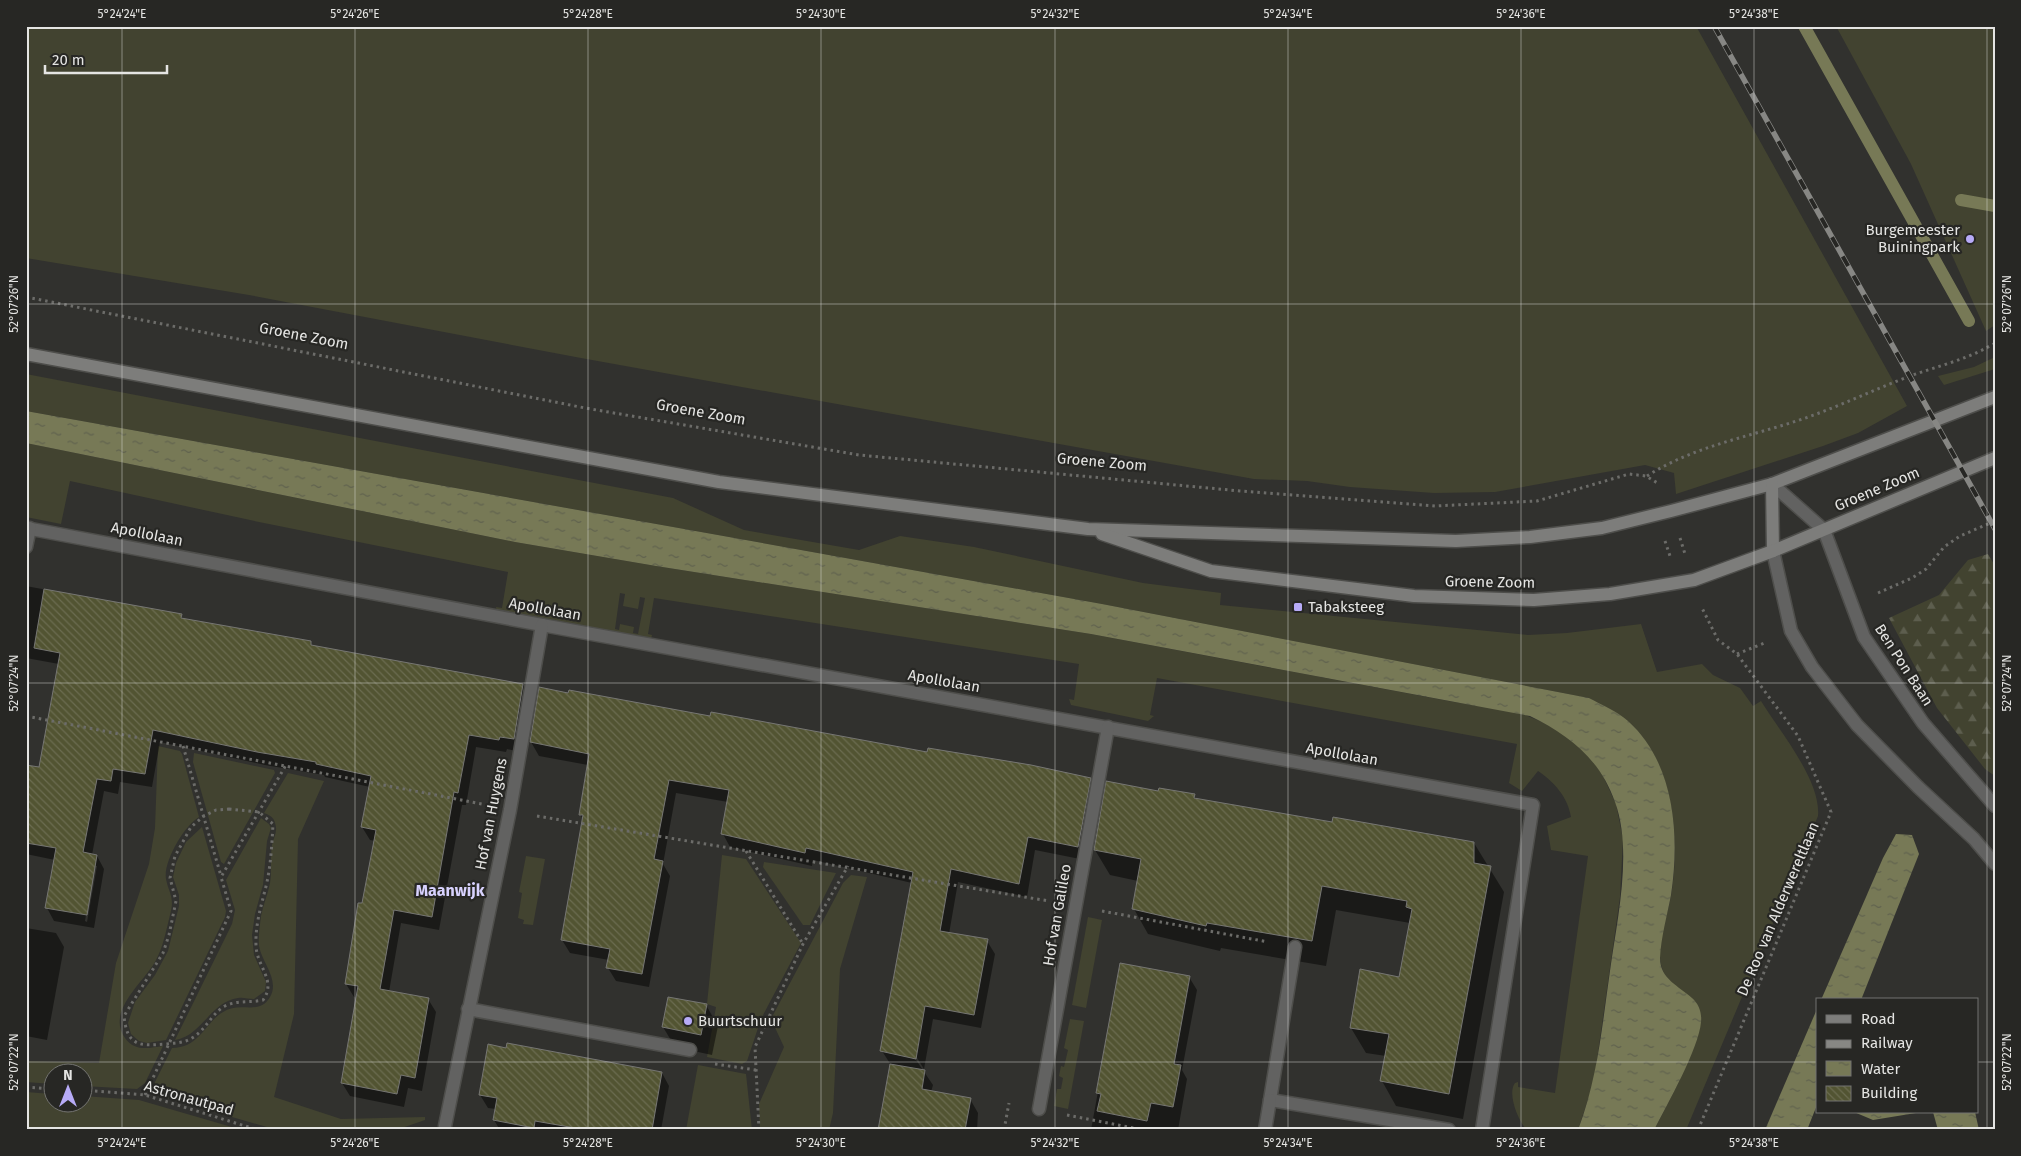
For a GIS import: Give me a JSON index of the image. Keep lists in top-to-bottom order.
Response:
{
  "streets": {
    "main road": ["Groene Zoom"],
    "street": [
      "Apollolaan",
      "Ben Pon Baan",
      "Hof van Huygens",
      "Hof van Galileo"
    ],
    "path": ["De Roo van Alderwereltlaan", "Astronautpad"]
  },
  "crossings": [
    ["Groene Zoom", "Ben Pon Baan"],
    ["Apollolaan", "Hof van Huygens"],
    ["Apollolaan", "Hof van Galileo"]
  ],
  "districts": ["Maanwijk"],
  "places": {
    "other": ["Burgemeester Buiningpark", "Buurtschuur"],
    "transit": ["Tabaksteeg"]
  },
  "legend": [
    "Road",
    "Railway",
    "Water",
    "Building"
  ],
  "scale_bar": "20 m",
  "north": "top",
  "coordinates": [
    "5°24'24\"E",
    "5°24'26\"E",
    "5°24'28\"E",
    "5°24'30\"E",
    "5°24'32\"E",
    "5°24'34\"E",
    "5°24'36\"E",
    "5°24'38\"E",
    "52°07'26\"N",
    "52°07'24\"N",
    "52°07'22\"N"
  ]
}
